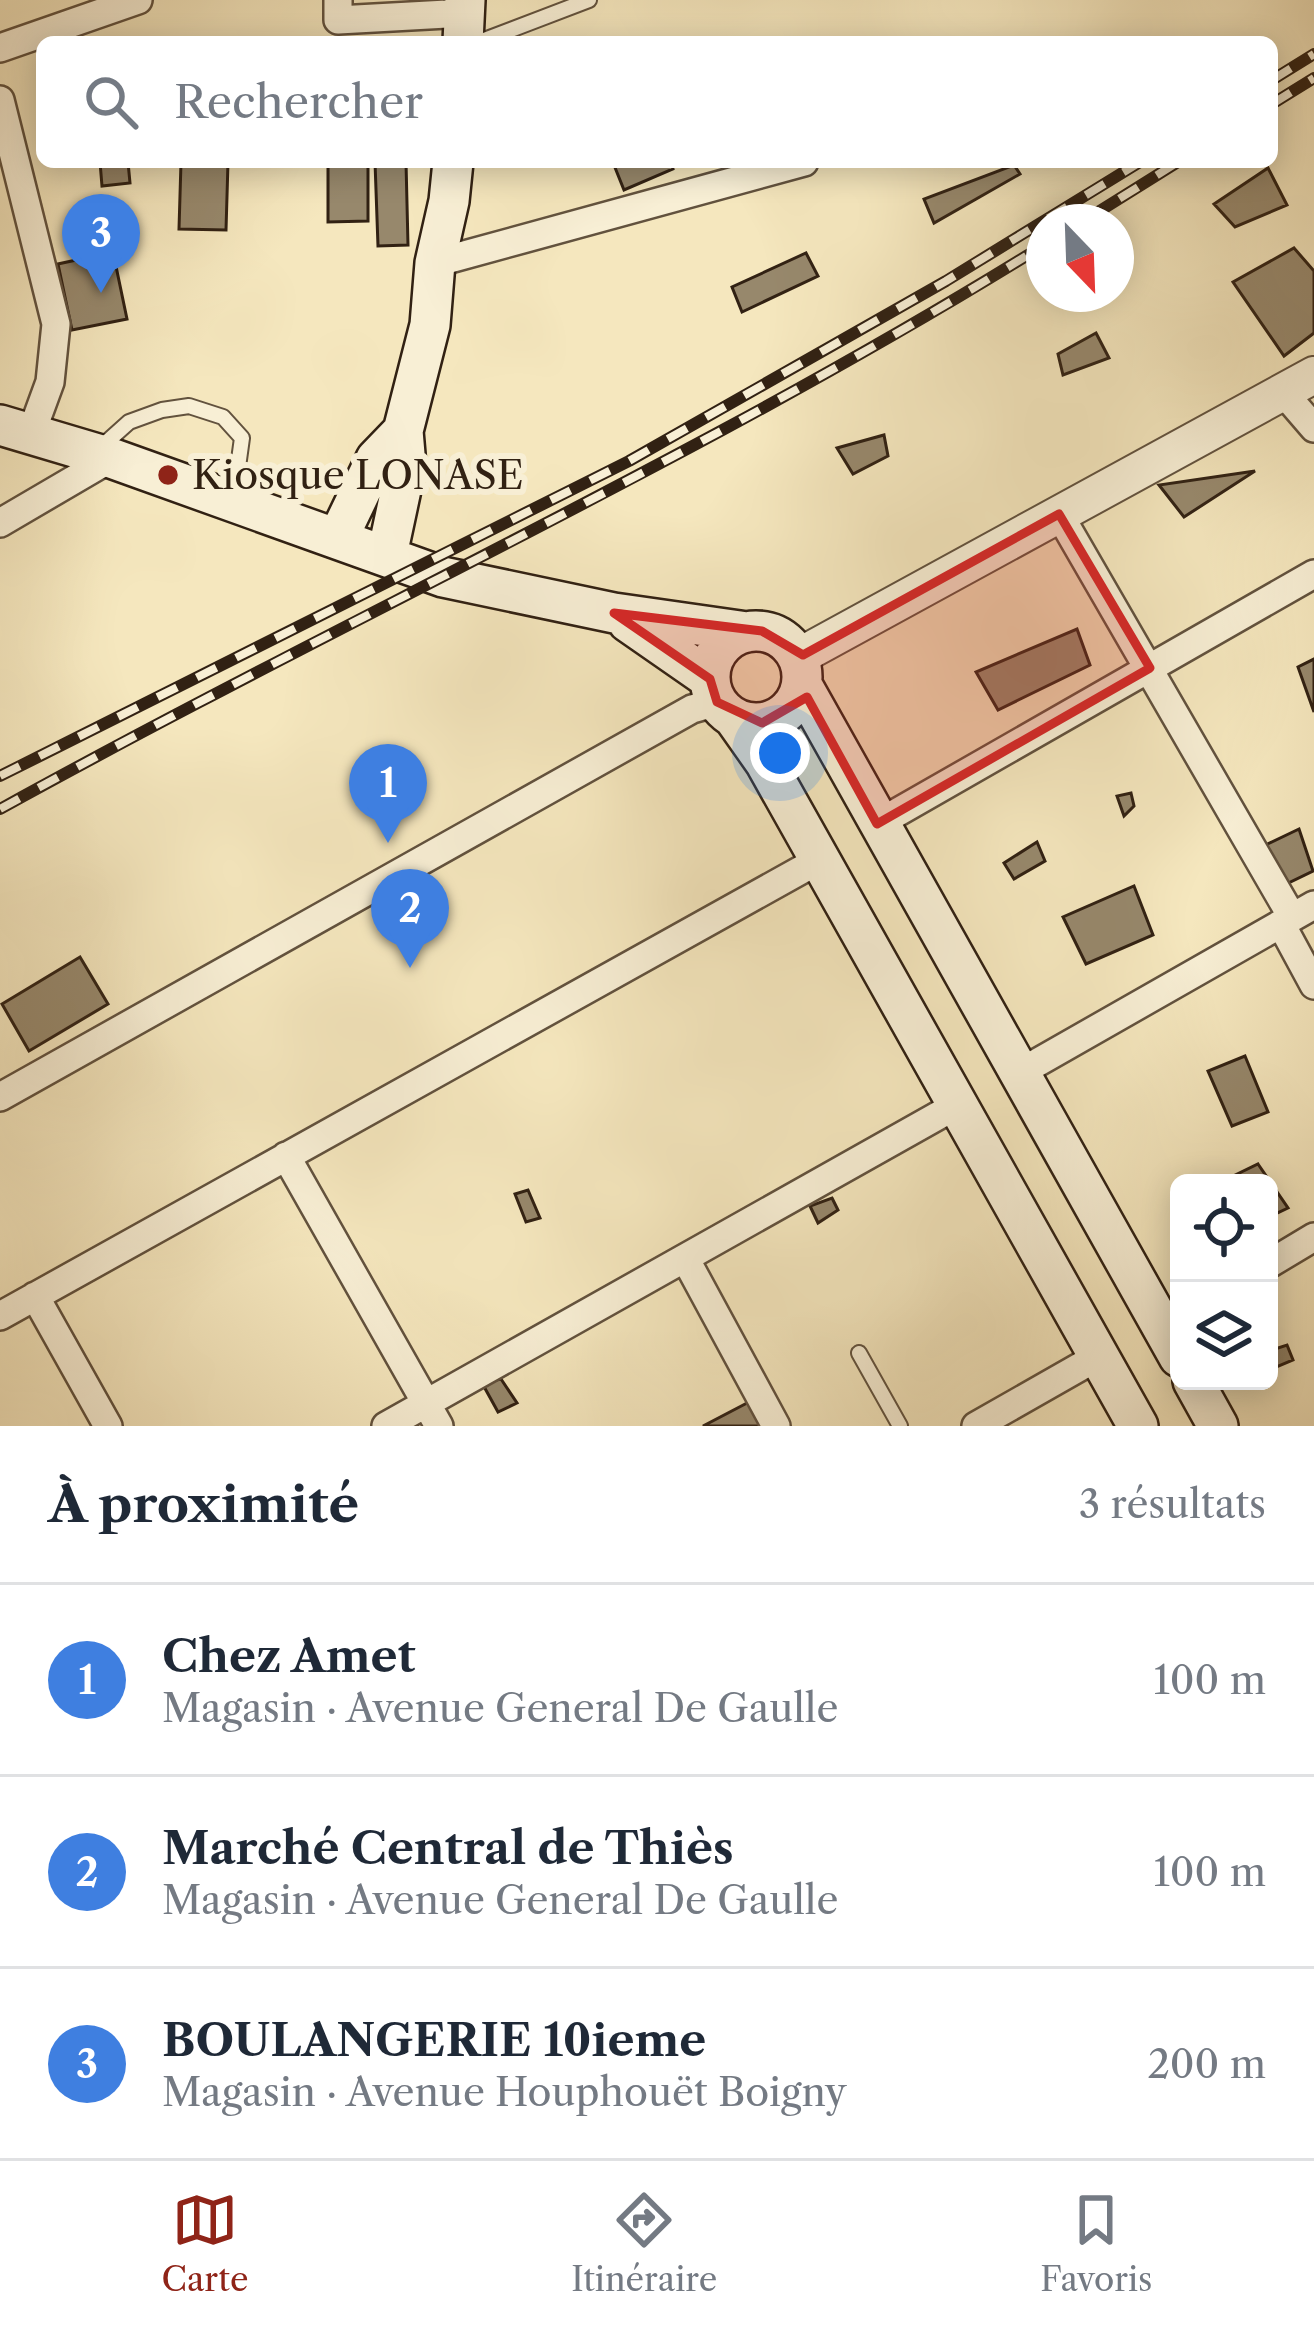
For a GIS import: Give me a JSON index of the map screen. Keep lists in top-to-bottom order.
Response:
{
  "places": ["Kiosque LONASE"],
  "north": "bottom right",
  "page": {
    "search": "Rechercher",
    "pins": ["3", "1", "2"],
    "heading": ["À proximité", "3 résultats"],
    "list": [
      {
        "mark": "1",
        "name": "Chez Amet",
        "note": "Magasin · Avenue General De Gaulle",
        "value": "100 m"
      },
      {
        "mark": "2",
        "name": "Marché Central de Thiès",
        "note": "Magasin · Avenue General De Gaulle",
        "value": "100 m"
      },
      {
        "mark": "3",
        "name": "BOULANGERIE 10ieme",
        "note": "Magasin · Avenue Houphouët Boigny",
        "value": "200 m"
      }
    ],
    "nav": ["Carte", "Itinéraire", "Favoris"]
  }
}
